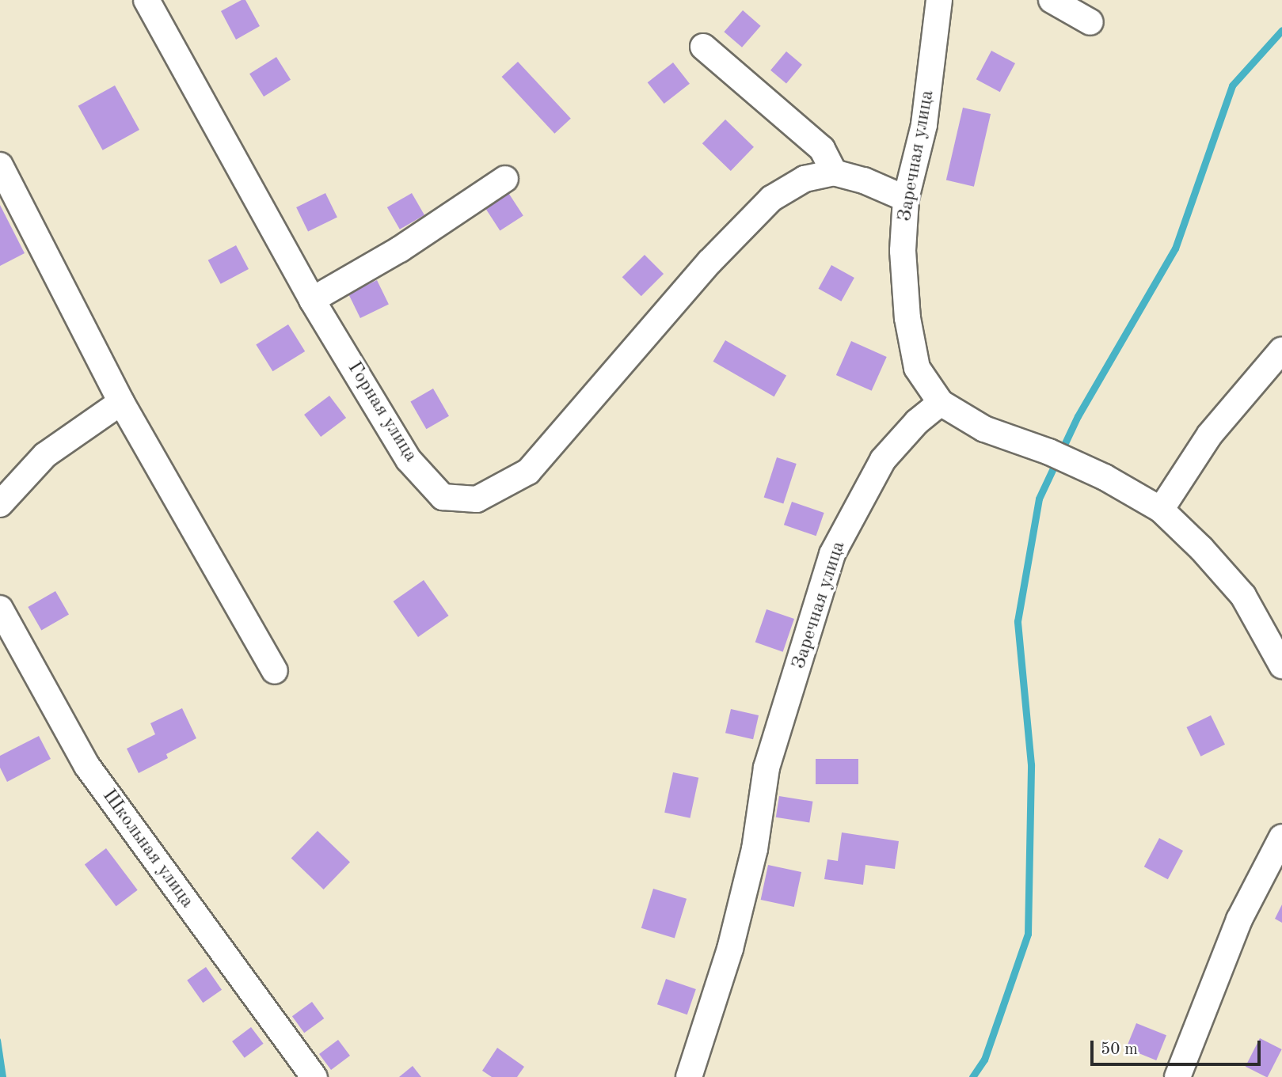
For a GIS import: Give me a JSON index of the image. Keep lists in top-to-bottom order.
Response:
{
  "streets": {
    "street": ["Заречная улица", "Горная улица", "Школьная улица"]
  },
  "crossings": [
    ["Заречная улица", "Горная улица"]
  ],
  "scale_bar": "50 m"
}
